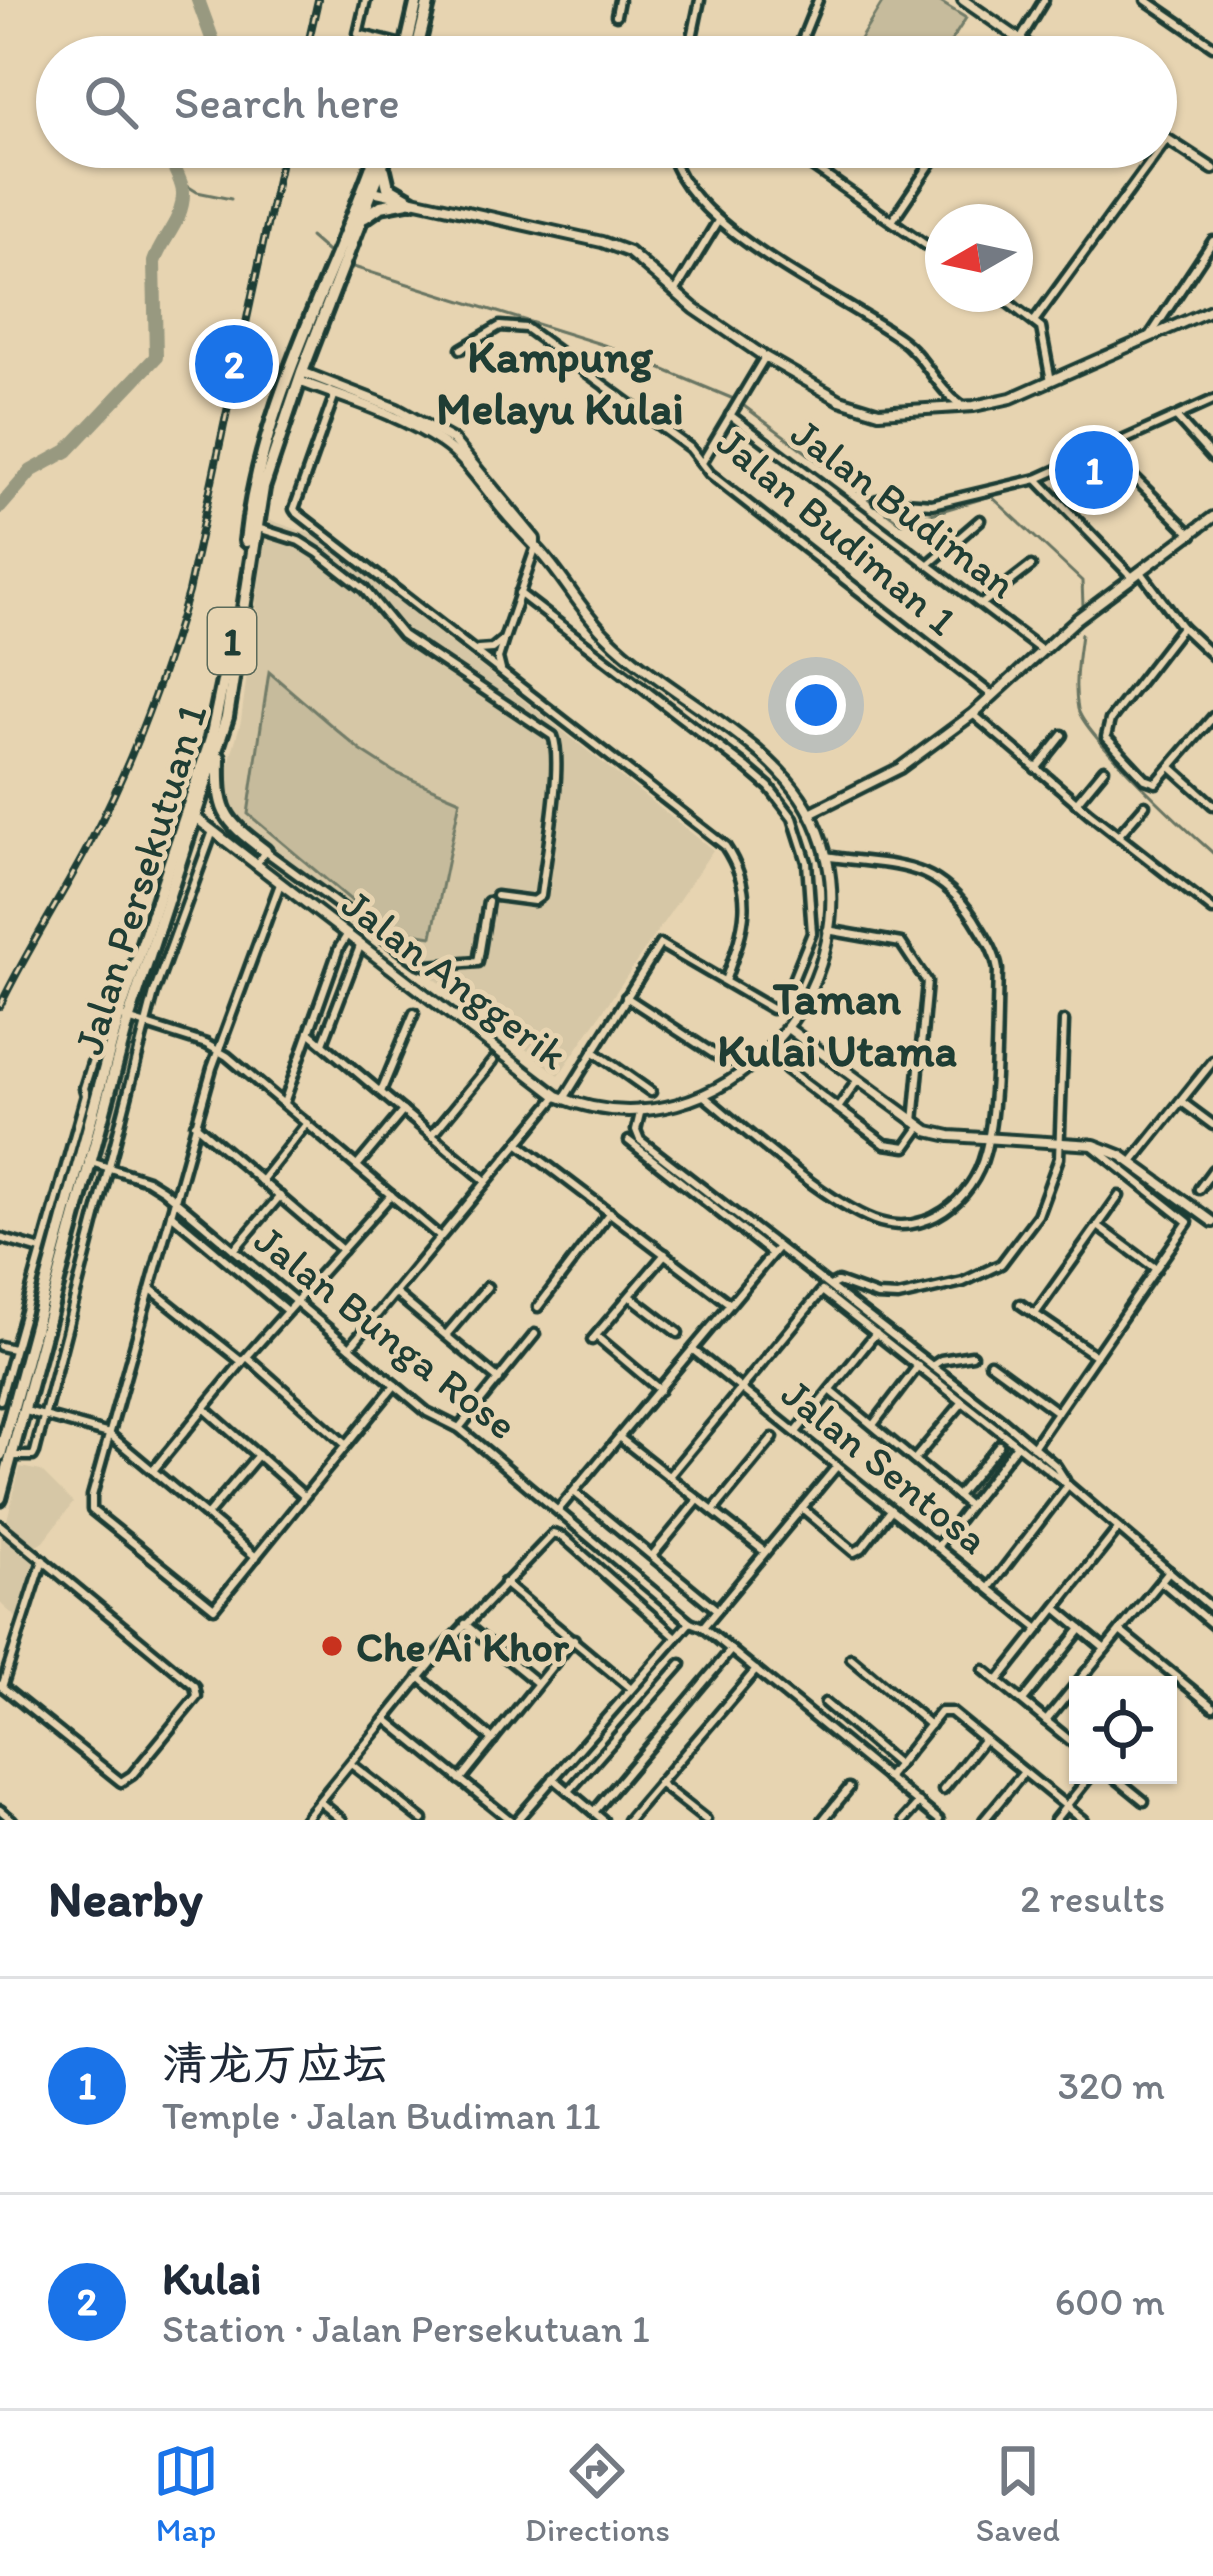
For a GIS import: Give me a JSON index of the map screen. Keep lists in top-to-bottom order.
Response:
{
  "streets": {
    "highway": ["1", "Jalan Persekutuan 1"],
    "street": [
      "Jalan Budiman",
      "Jalan Budiman 1",
      "Jalan Anggerik",
      "Jalan Bunga Rose",
      "Jalan Sentosa"
    ]
  },
  "crossings": [
    ["Jalan Persekutuan 1", "Jalan Anggerik"],
    ["Jalan Persekutuan 1", "Jalan Bunga Rose"]
  ],
  "districts": ["Kampung Melayu Kulai", "Taman Kulai Utama"],
  "places": ["Che Ai Khor"],
  "north": "left",
  "page": {
    "search": "Search here",
    "pins": ["2", "1"],
    "heading": ["Nearby", "2 results"],
    "list": [
      {
        "mark": "1",
        "name": "清龙万应坛",
        "note": "Temple · Jalan Budiman 11",
        "value": "320 m"
      },
      {
        "mark": "2",
        "name": "Kulai",
        "note": "Station · Jalan Persekutuan 1",
        "value": "600 m"
      }
    ],
    "nav": ["Map", "Directions", "Saved"]
  }
}
